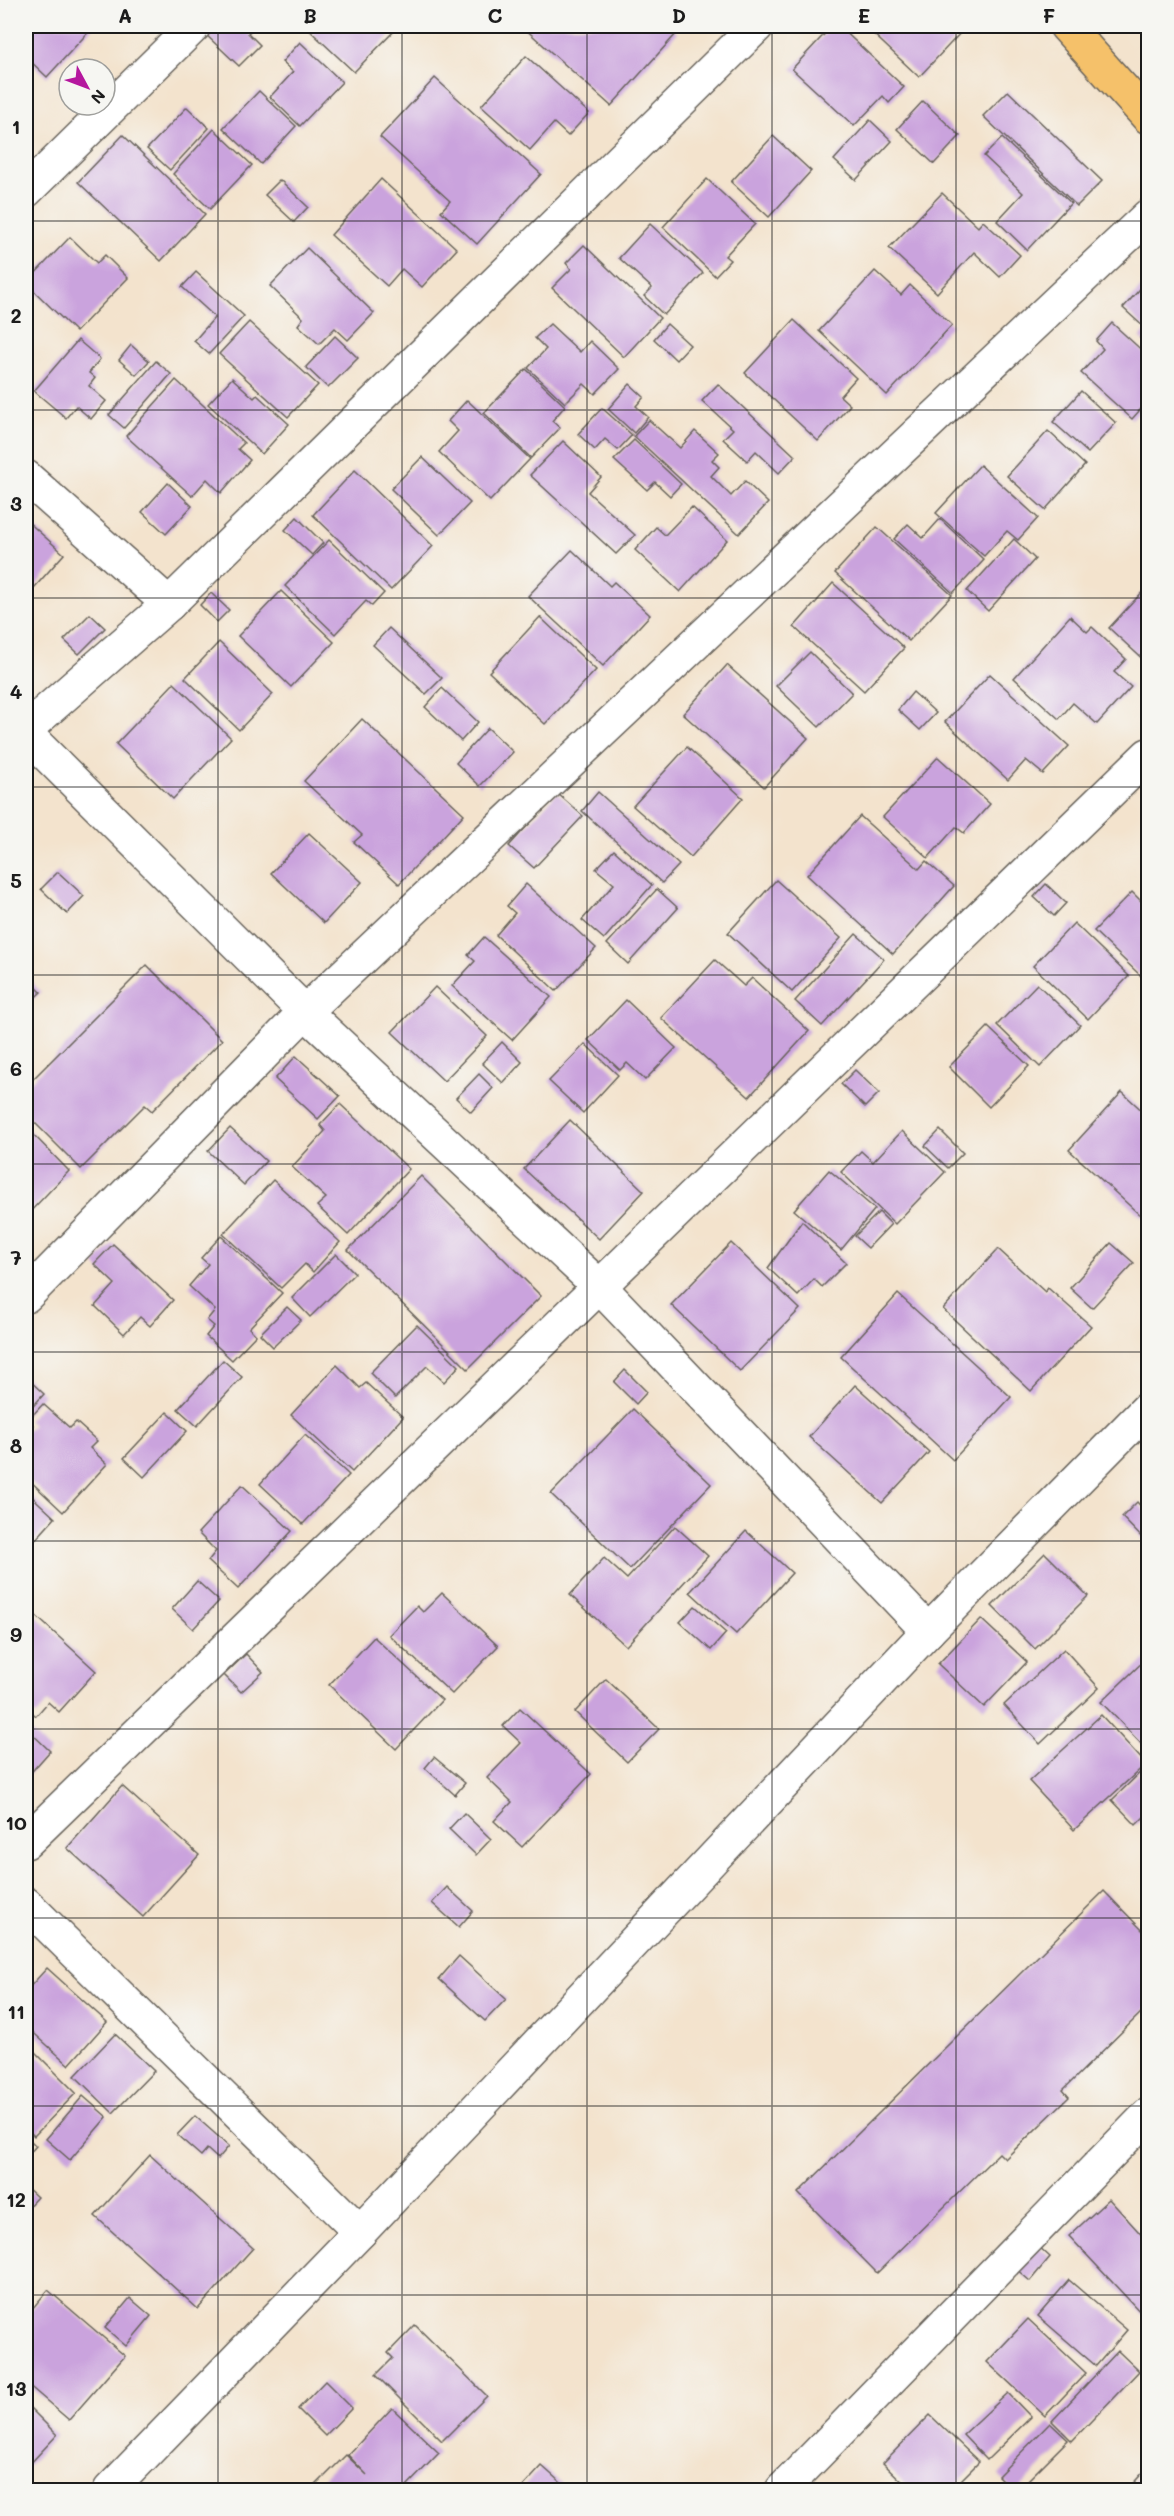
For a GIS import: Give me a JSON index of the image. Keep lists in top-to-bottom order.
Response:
{
  "north": "bottom right",
  "grid": {
    "columns": [
      "A",
      "B",
      "C",
      "D",
      "E",
      "F"
    ],
    "rows": [
      "1",
      "2",
      "3",
      "4",
      "5",
      "6",
      "7",
      "8",
      "9",
      "10",
      "11",
      "12",
      "13"
    ]
  }
}
